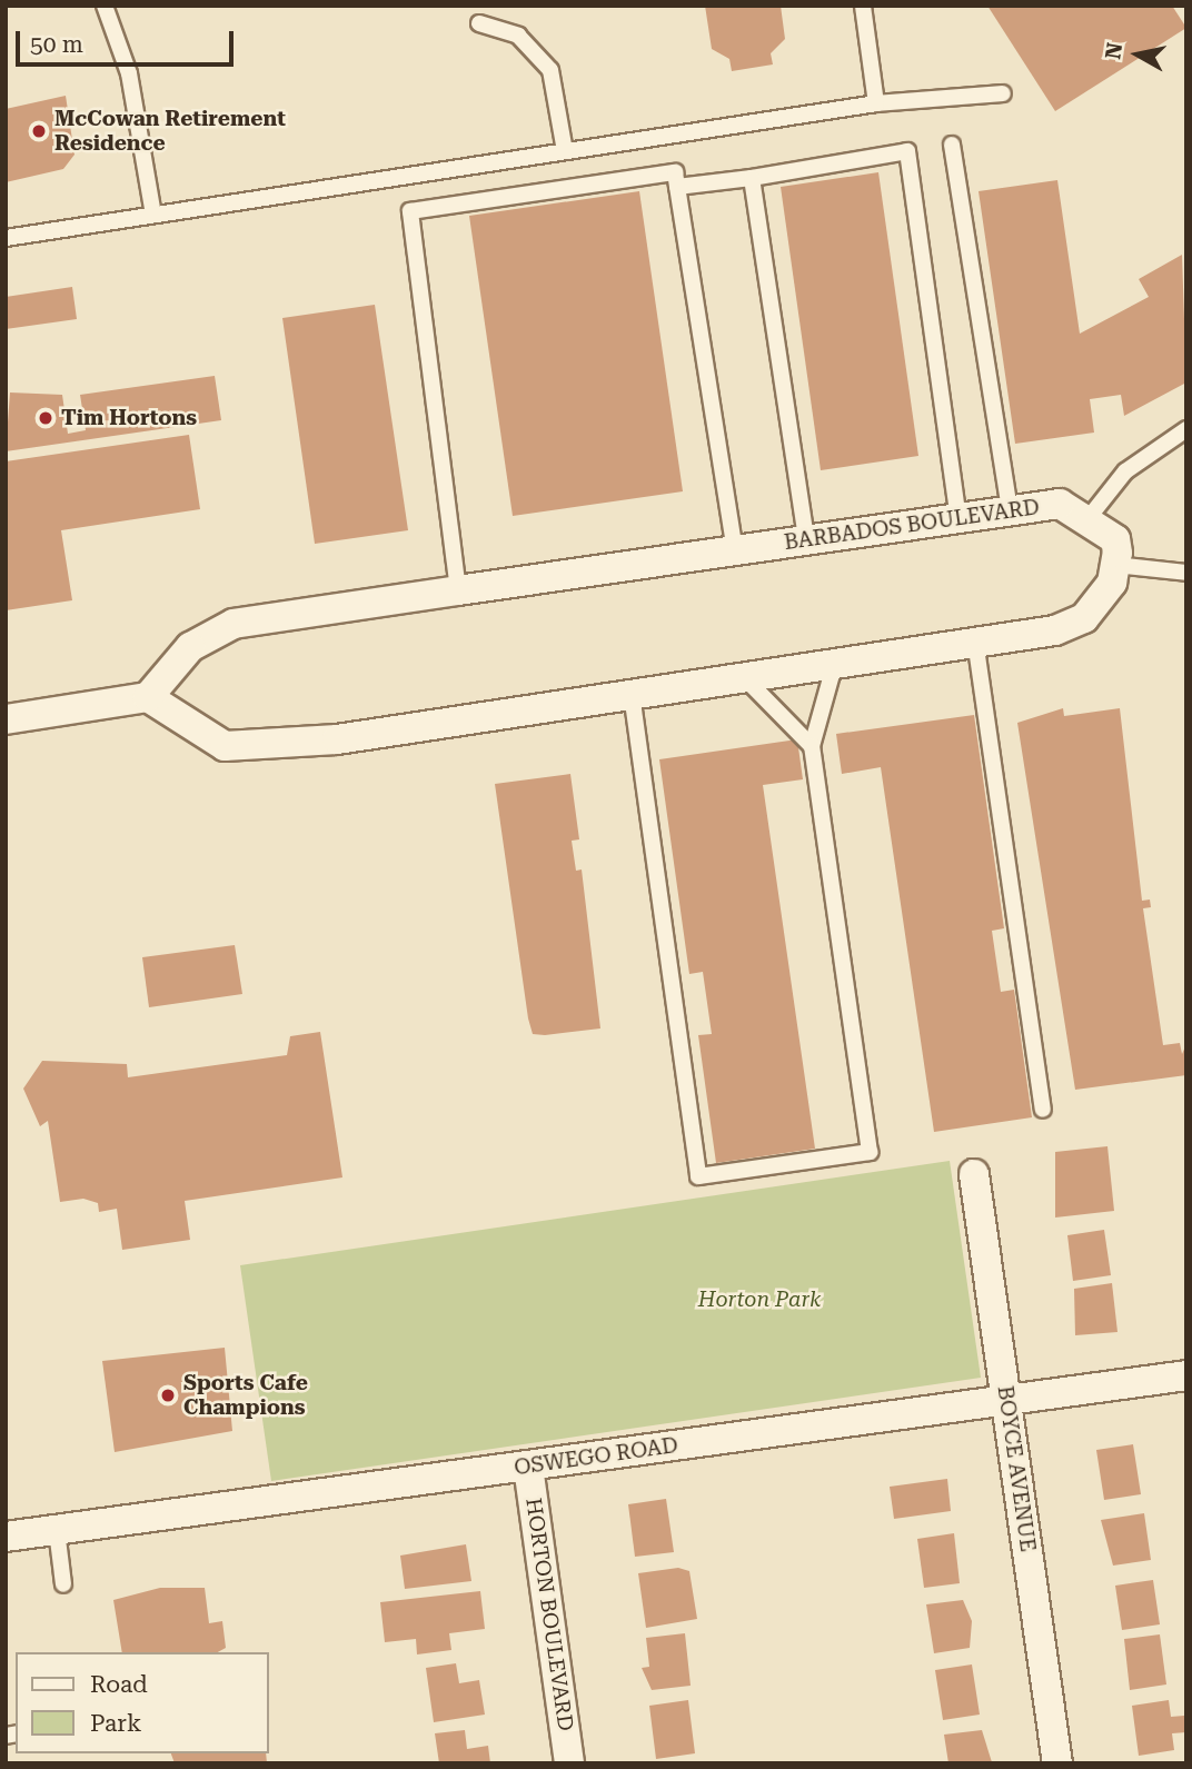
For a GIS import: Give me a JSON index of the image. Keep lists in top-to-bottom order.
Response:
{
  "streets": {
    "street": [
      "BARBADOS BOULEVARD",
      "OSWEGO ROAD",
      "BOYCE AVENUE",
      "HORTON BOULEVARD"
    ]
  },
  "crossings": [
    ["OSWEGO ROAD", "BOYCE AVENUE"],
    ["OSWEGO ROAD", "HORTON BOULEVARD"]
  ],
  "parks": ["Horton Park"],
  "places": ["McCowan Retirement Residence", "Tim Hortons", "Sports Cafe Champions"],
  "legend": ["Road", "Park"],
  "scale_bar": "50 m",
  "north": "left"
}
